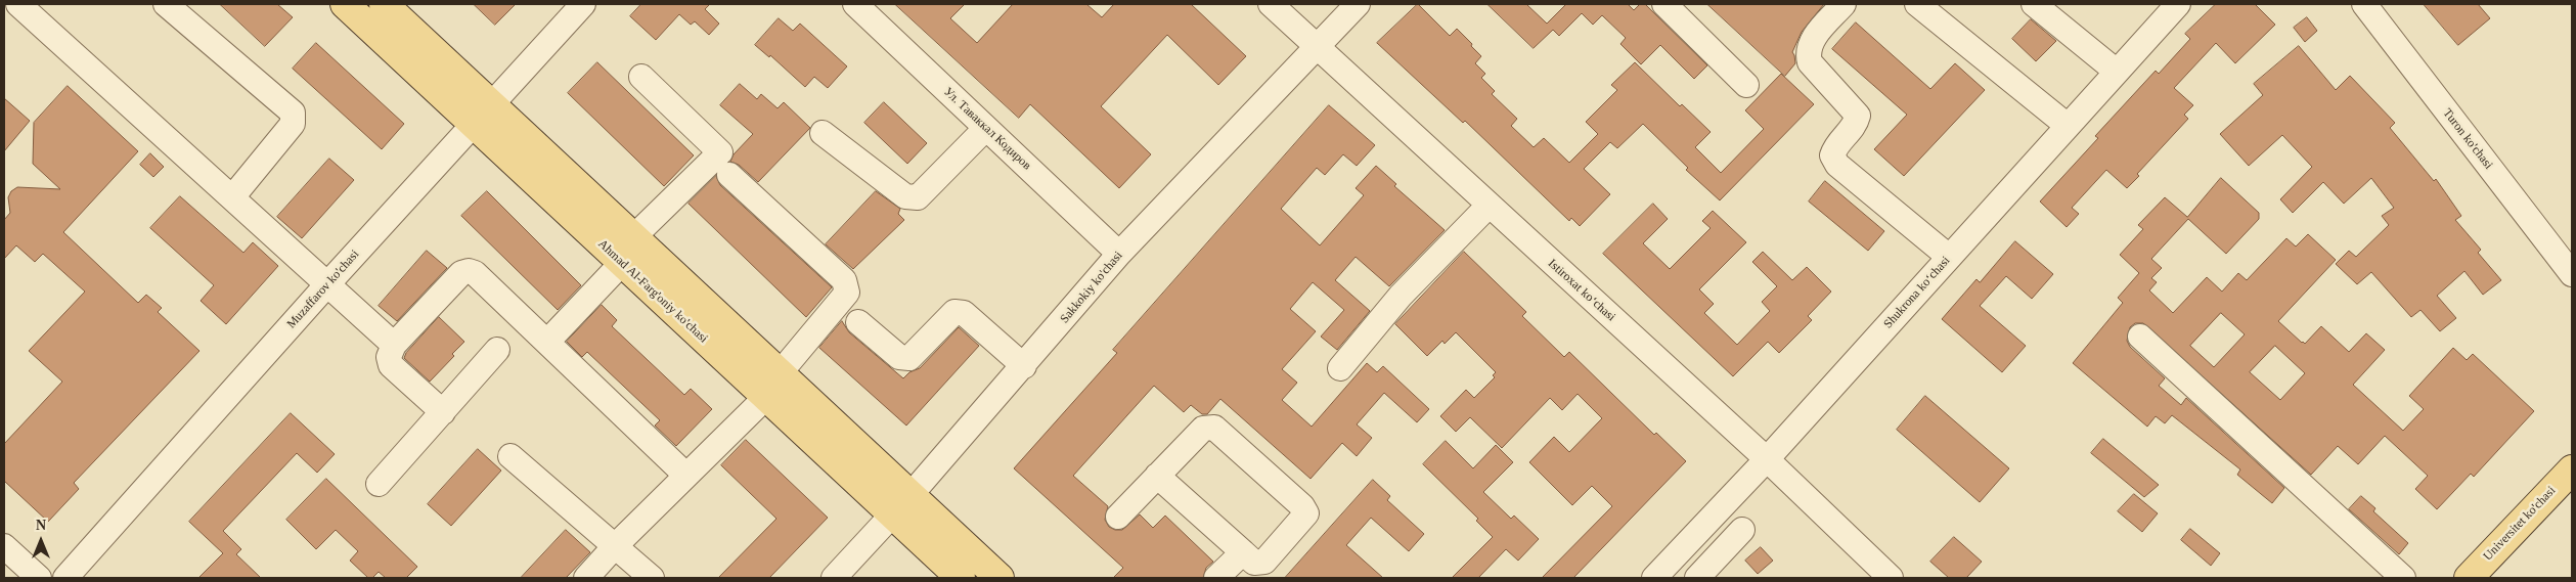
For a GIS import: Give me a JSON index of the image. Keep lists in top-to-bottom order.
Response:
{
  "streets": {
    "main road": ["Ahmad Al-Farg'oniy ko'chasi", "Universitet ko'chasi"],
    "street": [
      "Ул. Таваккал Кодиров",
      "Turon ko'chasi",
      "Sakkokiy ko'chasi",
      "Muzaffarov ko'chasi",
      "Istiroxat koʻchasi",
      "Shukrona koʻchasi"
    ]
  },
  "crossings": [
    ["Ул. Таваккал Кодиров", "Sakkokiy ko'chasi"],
    ["Sakkokiy ko'chasi", "Istiroxat koʻchasi"],
    ["Sakkokiy ko'chasi", "Ahmad Al-Farg'oniy ko'chasi"],
    ["Muzaffarov ko'chasi", "Ahmad Al-Farg'oniy ko'chasi"],
    ["Istiroxat koʻchasi", "Shukrona koʻchasi"]
  ],
  "north": "top"
}
